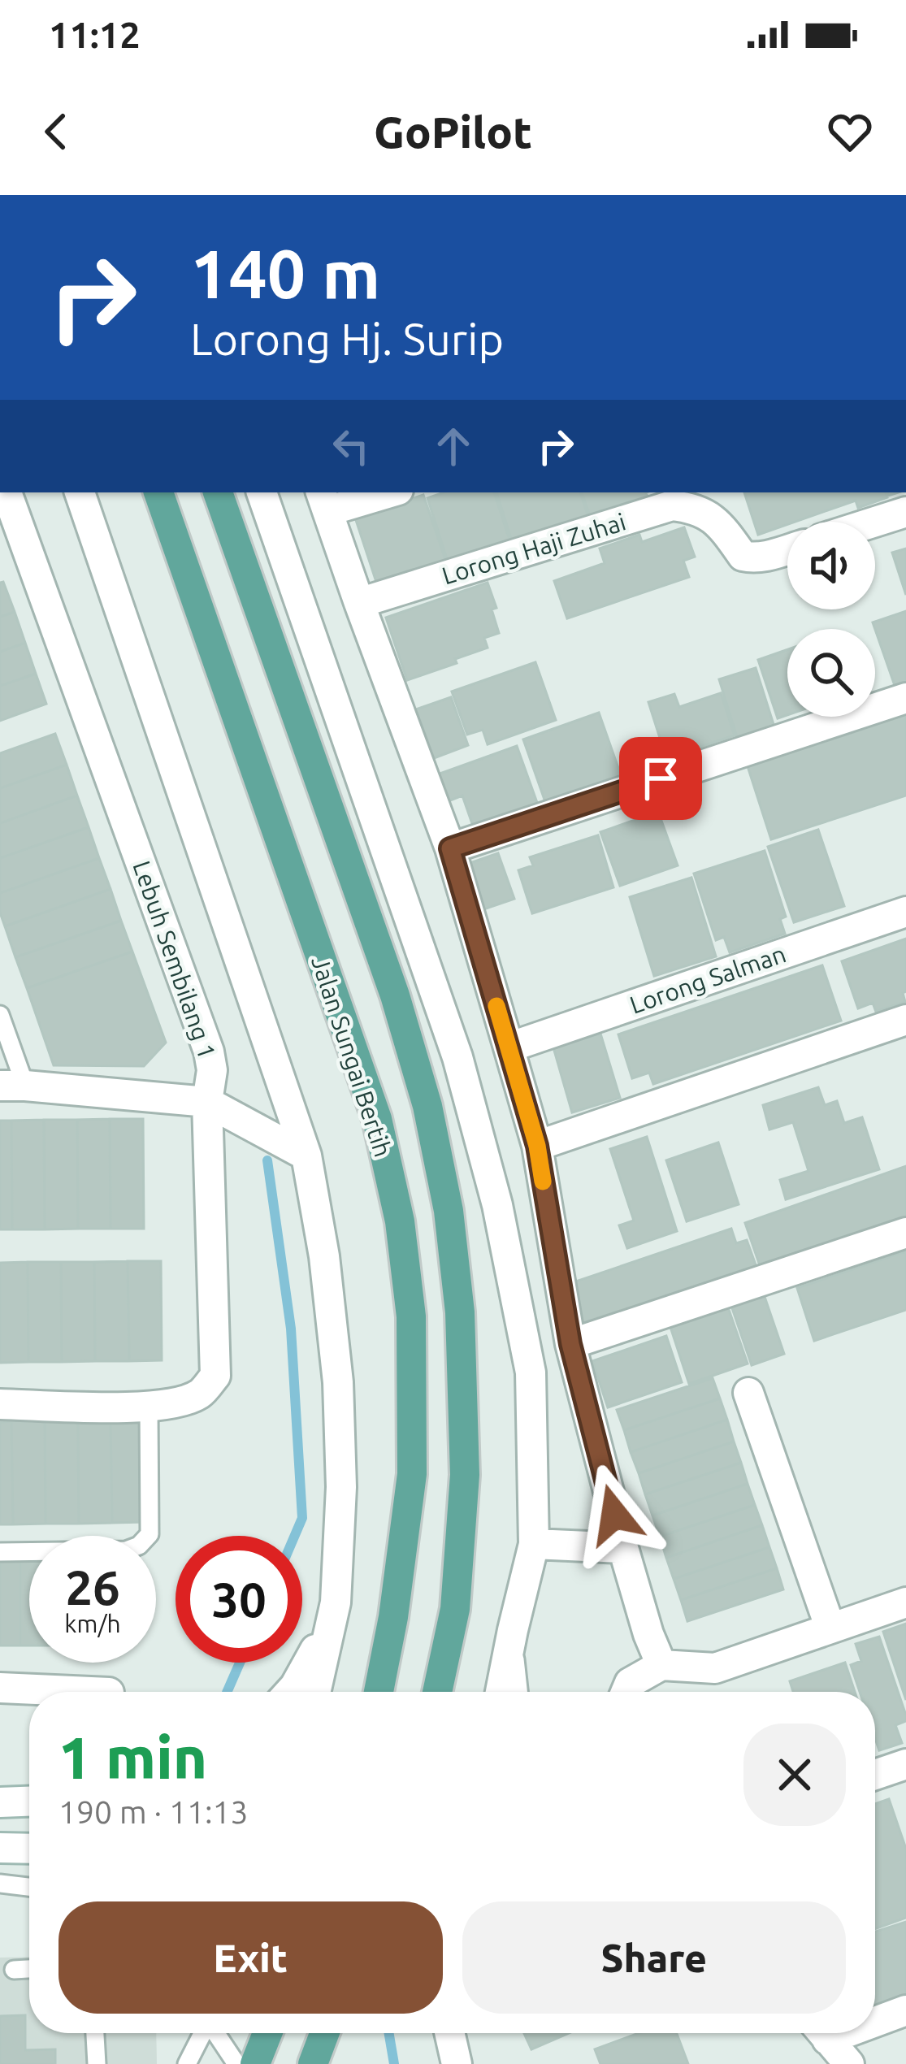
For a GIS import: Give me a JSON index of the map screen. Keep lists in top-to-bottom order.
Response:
{
  "streets": {
    "main road": ["Jalan Sungai Bertih"],
    "street": ["Lorong Haji Zuhai", "Lebuh Sembilang 1", "Lorong Salman"]
  },
  "page": {
    "status": "11:12",
    "header": "GoPilot",
    "turn": ["140 m", "Lorong Hj. Surip"],
    "speed": "26 km/h",
    "limit": "30",
    "heading": ["1 min", "190 m · 11:13"],
    "buttons": ["Exit", "Share"]
  }
}
